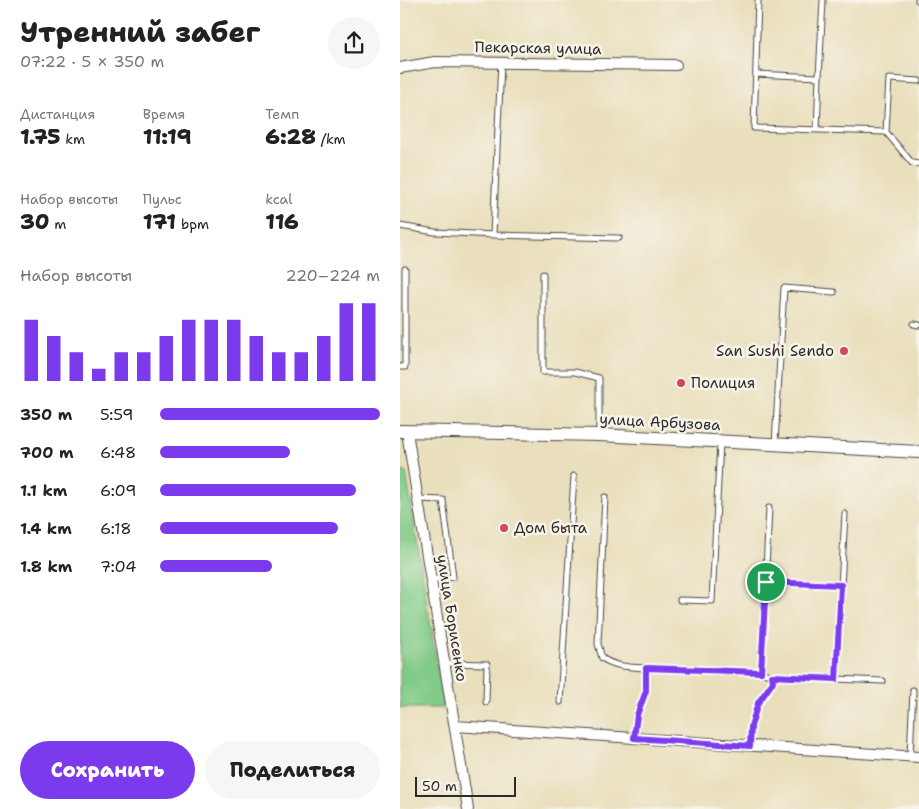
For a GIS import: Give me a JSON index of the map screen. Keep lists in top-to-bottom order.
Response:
{
  "streets": {
    "street": ["Пекарская улица", "улица Арбузова", "улица Борисенко"]
  },
  "crossings": [
    ["улица Арбузова", "улица Борисенко"]
  ],
  "places": ["San Sushi Sendo", "Полиция", "Дом быта"],
  "scale_bar": "50 m",
  "page": {
    "heading": ["Утренний забег", "07:22 · 5 × 350 m"],
    "stats": [
      ["Дистанция", "1.75 km"],
      ["Время", "11:19"],
      ["Темп", "6:28 /km"],
      ["Набор высоты", "30 m"],
      ["Пульс", "171 bpm"],
      ["kcal", "116"]
    ],
    "chart": ["Набор высоты", "220–224 m"],
    "list": [
      {
        "name": "350 m",
        "note": "5:59"
      },
      {
        "name": "700 m",
        "note": "6:48"
      },
      {
        "name": "1.1 km",
        "note": "6:09"
      },
      {
        "name": "1.4 km",
        "note": "6:18"
      },
      {
        "name": "1.8 km",
        "note": "7:04"
      }
    ],
    "buttons": ["Сохранить", "Поделиться"],
    "scale": "50 m"
  }
}
